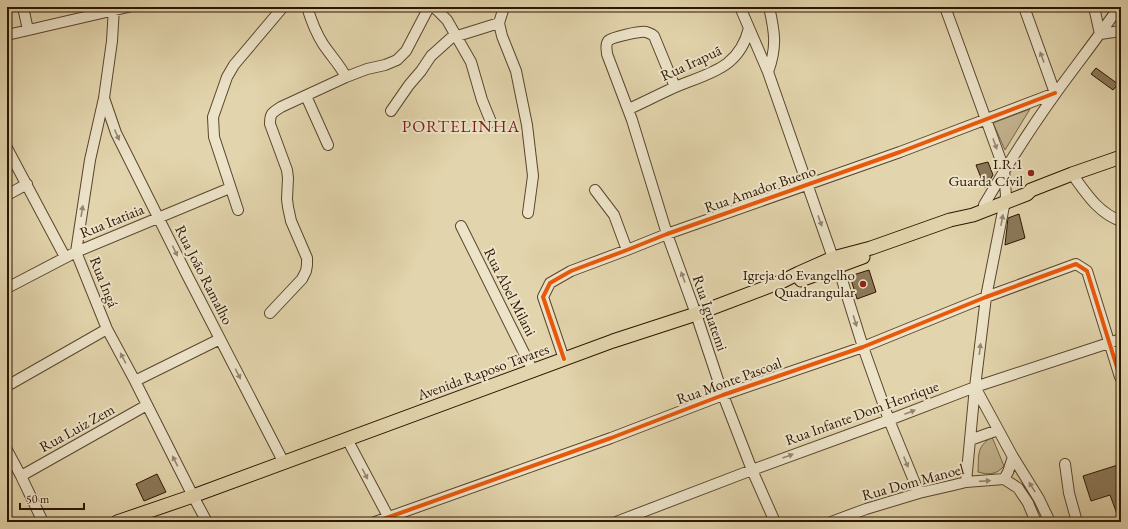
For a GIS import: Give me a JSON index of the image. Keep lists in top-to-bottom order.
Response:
{
  "streets": {
    "main road": ["Avenida Raposo Tavares"],
    "street": [
      "Rua Irapuã",
      "Rua Amador Bueno",
      "Rua Itatiaia",
      "Rua João Ramalho",
      "Rua Ingá",
      "Rua Abel Milani",
      "Rua Iguatemi",
      "Rua Monte Pascoal",
      "Rua Infante Dom Henrique",
      "Rua Luiz Zem",
      "Rua Dom Manoel"
    ]
  },
  "crossings": [
    ["Rua Irapuã", "Rua Iguatemi"],
    ["Rua Amador Bueno", "Rua Iguatemi"],
    ["Rua Amador Bueno", "Avenida Raposo Tavares"],
    ["Rua Itatiaia", "Rua João Ramalho"],
    ["Rua Itatiaia", "Rua Ingá"],
    ["Rua João Ramalho", "Rua Ingá"],
    ["Rua João Ramalho", "Avenida Raposo Tavares"],
    ["Rua Ingá", "Avenida Raposo Tavares"],
    ["Rua Ingá", "Rua Luiz Zem"],
    ["Rua Abel Milani", "Avenida Raposo Tavares"],
    ["Rua Iguatemi", "Avenida Raposo Tavares"],
    ["Rua Iguatemi", "Rua Monte Pascoal"],
    ["Rua Iguatemi", "Rua Infante Dom Henrique"],
    ["Rua Monte Pascoal", "Rua Infante Dom Henrique"]
  ],
  "one_way": ["Rua João Ramalho", "Rua Infante Dom Henrique"],
  "districts": ["PORTELINHA"],
  "places": ["I.R.1 Guarda Cívil", "Igreja do Evangelho Quadrangular"],
  "scale_bar": "50 m"
}
